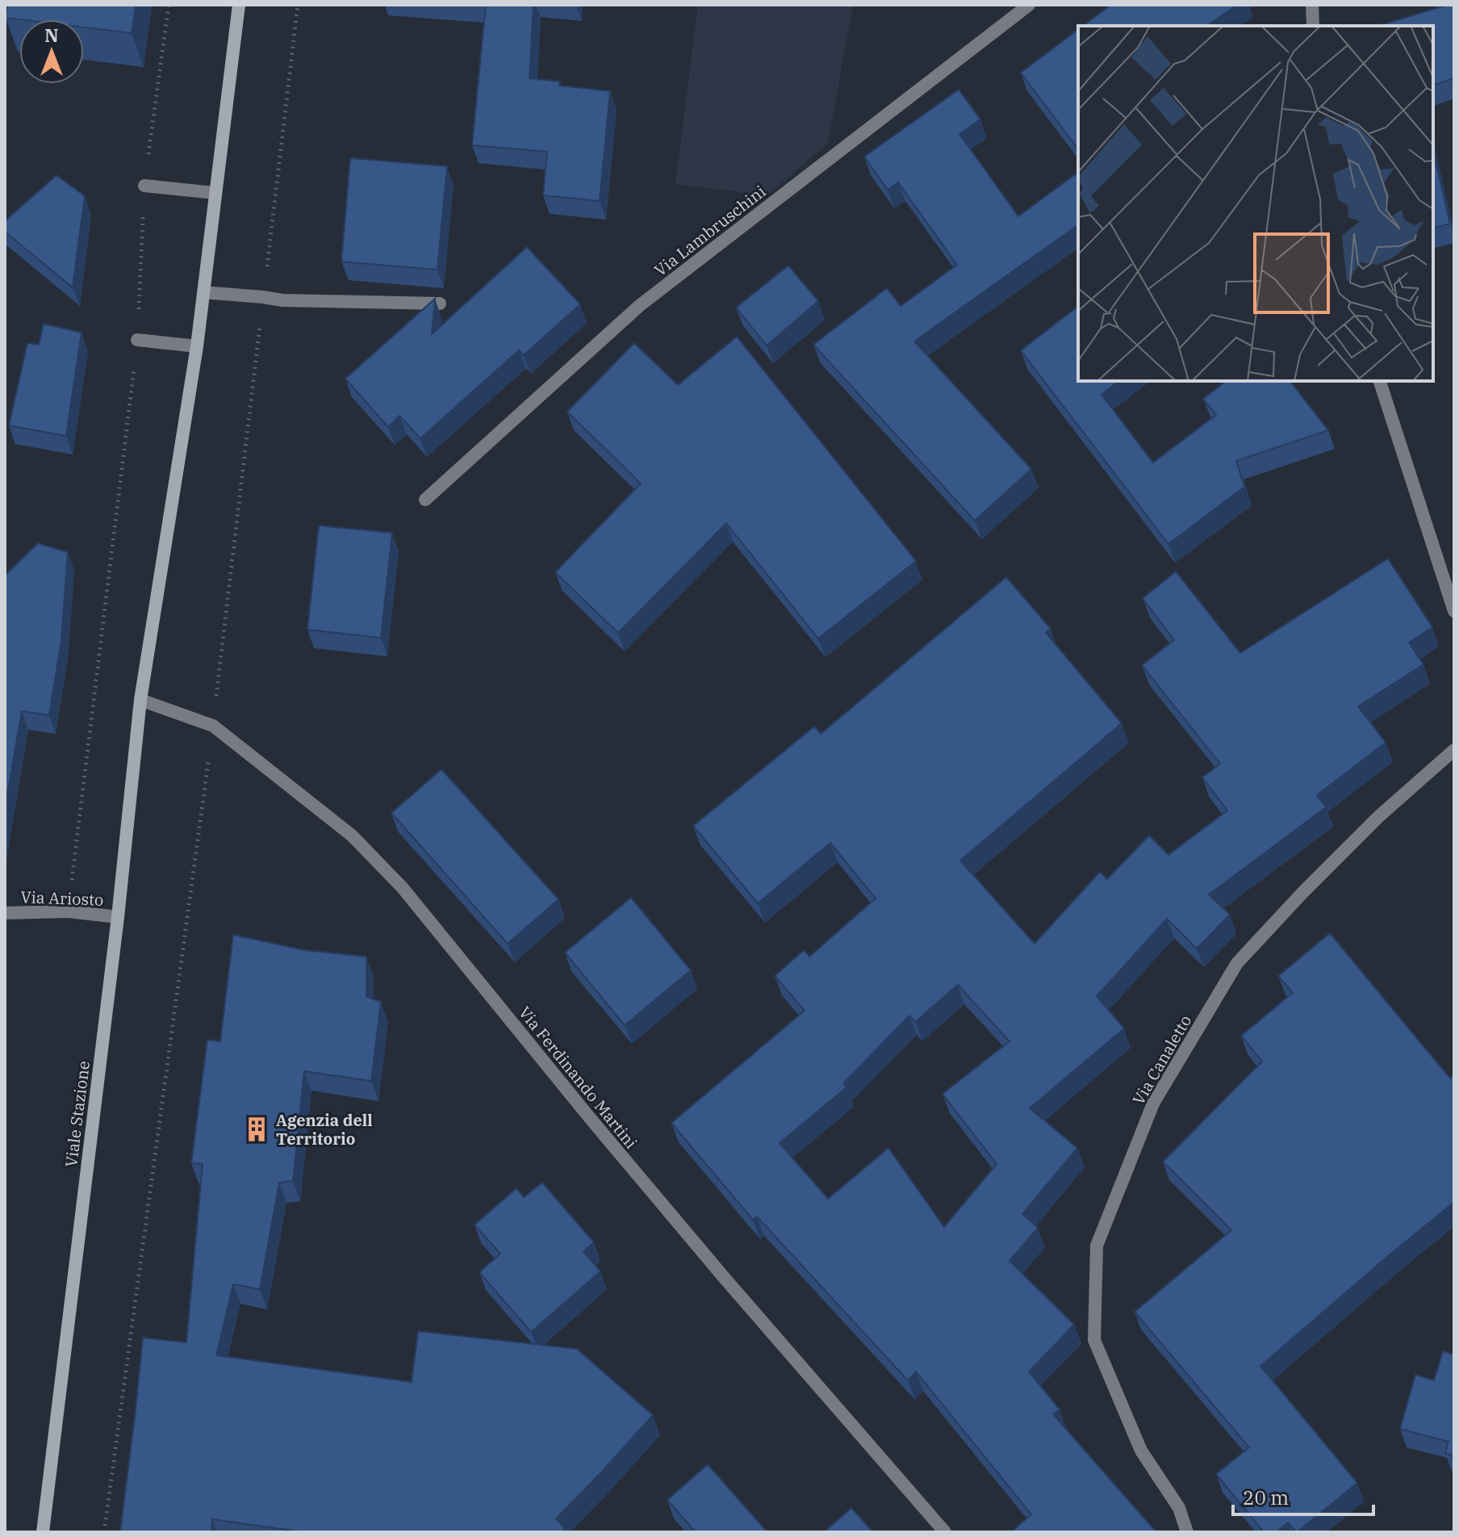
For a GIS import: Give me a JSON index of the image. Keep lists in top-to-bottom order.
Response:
{
  "streets": {
    "main road": ["Viale Stazione"],
    "street": [
      "Via Lambruschini",
      "Via Ariosto",
      "Via Canaletto",
      "Via Ferdinando Martini"
    ]
  },
  "crossings": [
    ["Via Ariosto", "Viale Stazione"],
    ["Via Ferdinando Martini", "Viale Stazione"]
  ],
  "places": {
    "building": ["Agenzia dell Territorio"]
  },
  "scale_bar": "20 m",
  "north": "top"
}
